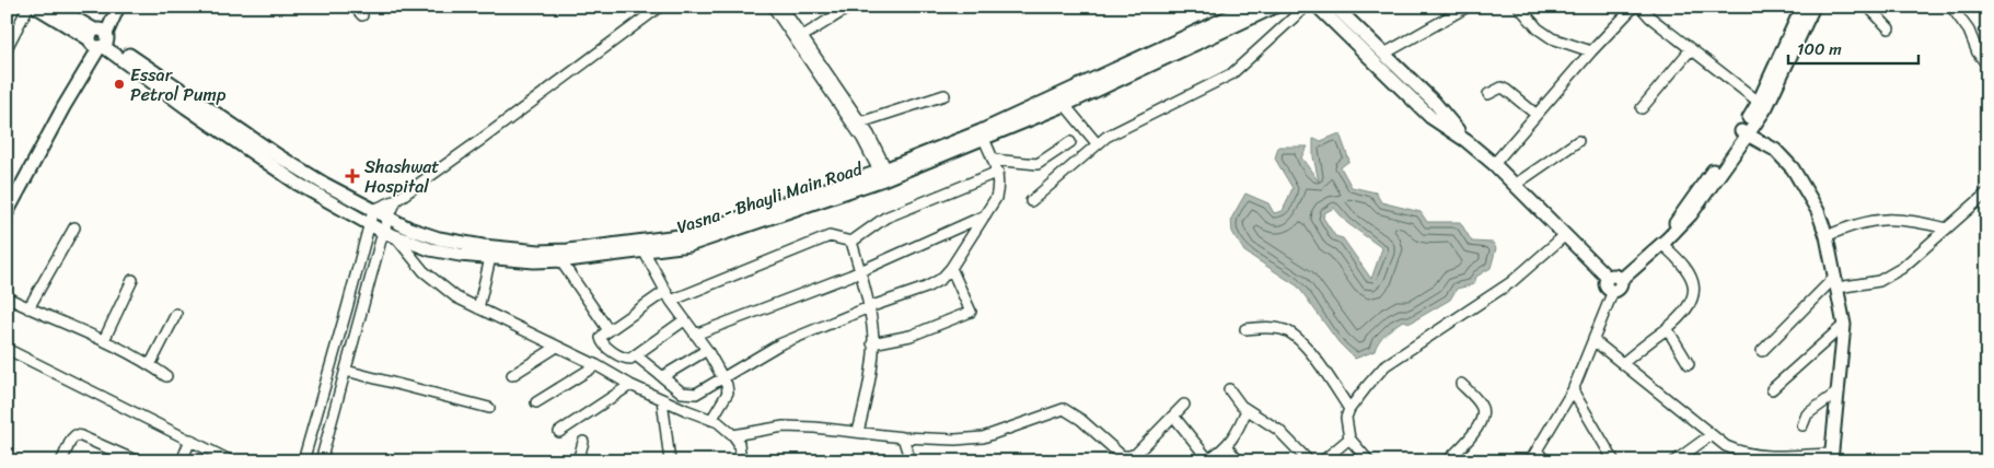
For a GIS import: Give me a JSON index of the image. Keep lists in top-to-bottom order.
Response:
{
  "streets": {
    "main road": ["Vasna - Bhayli Main Road"]
  },
  "places": {
    "other": ["Essar Petrol Pump"],
    "health": ["Shashwat Hospital"]
  },
  "scale_bar": "100 m"
}
